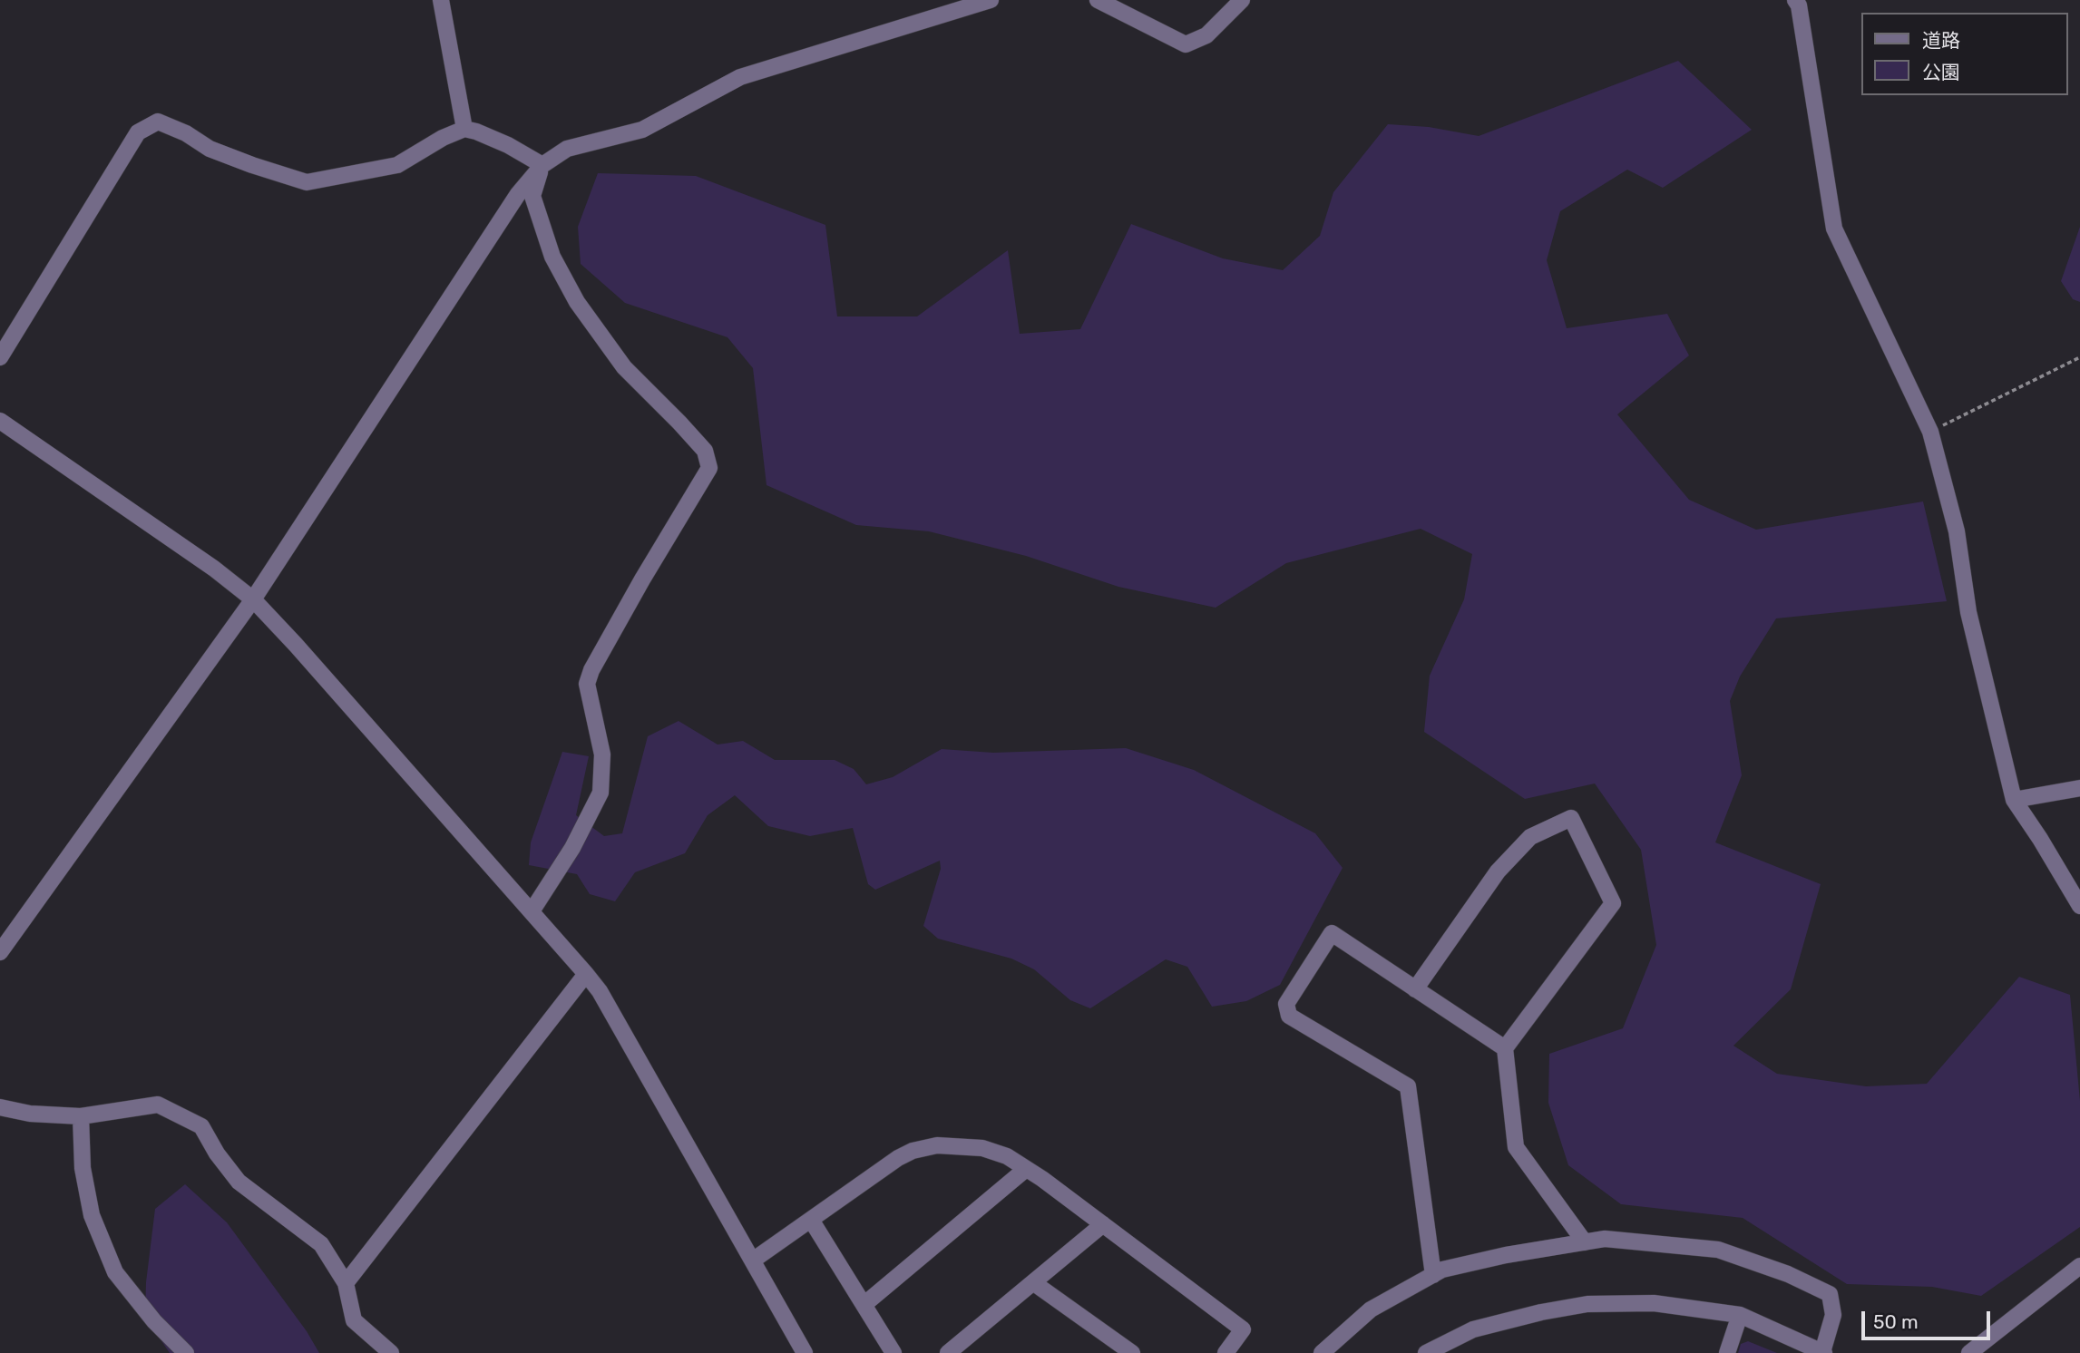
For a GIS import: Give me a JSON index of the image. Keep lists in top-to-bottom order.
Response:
{
  "legend": ["道路", "公園"],
  "scale_bar": "50 m"
}
